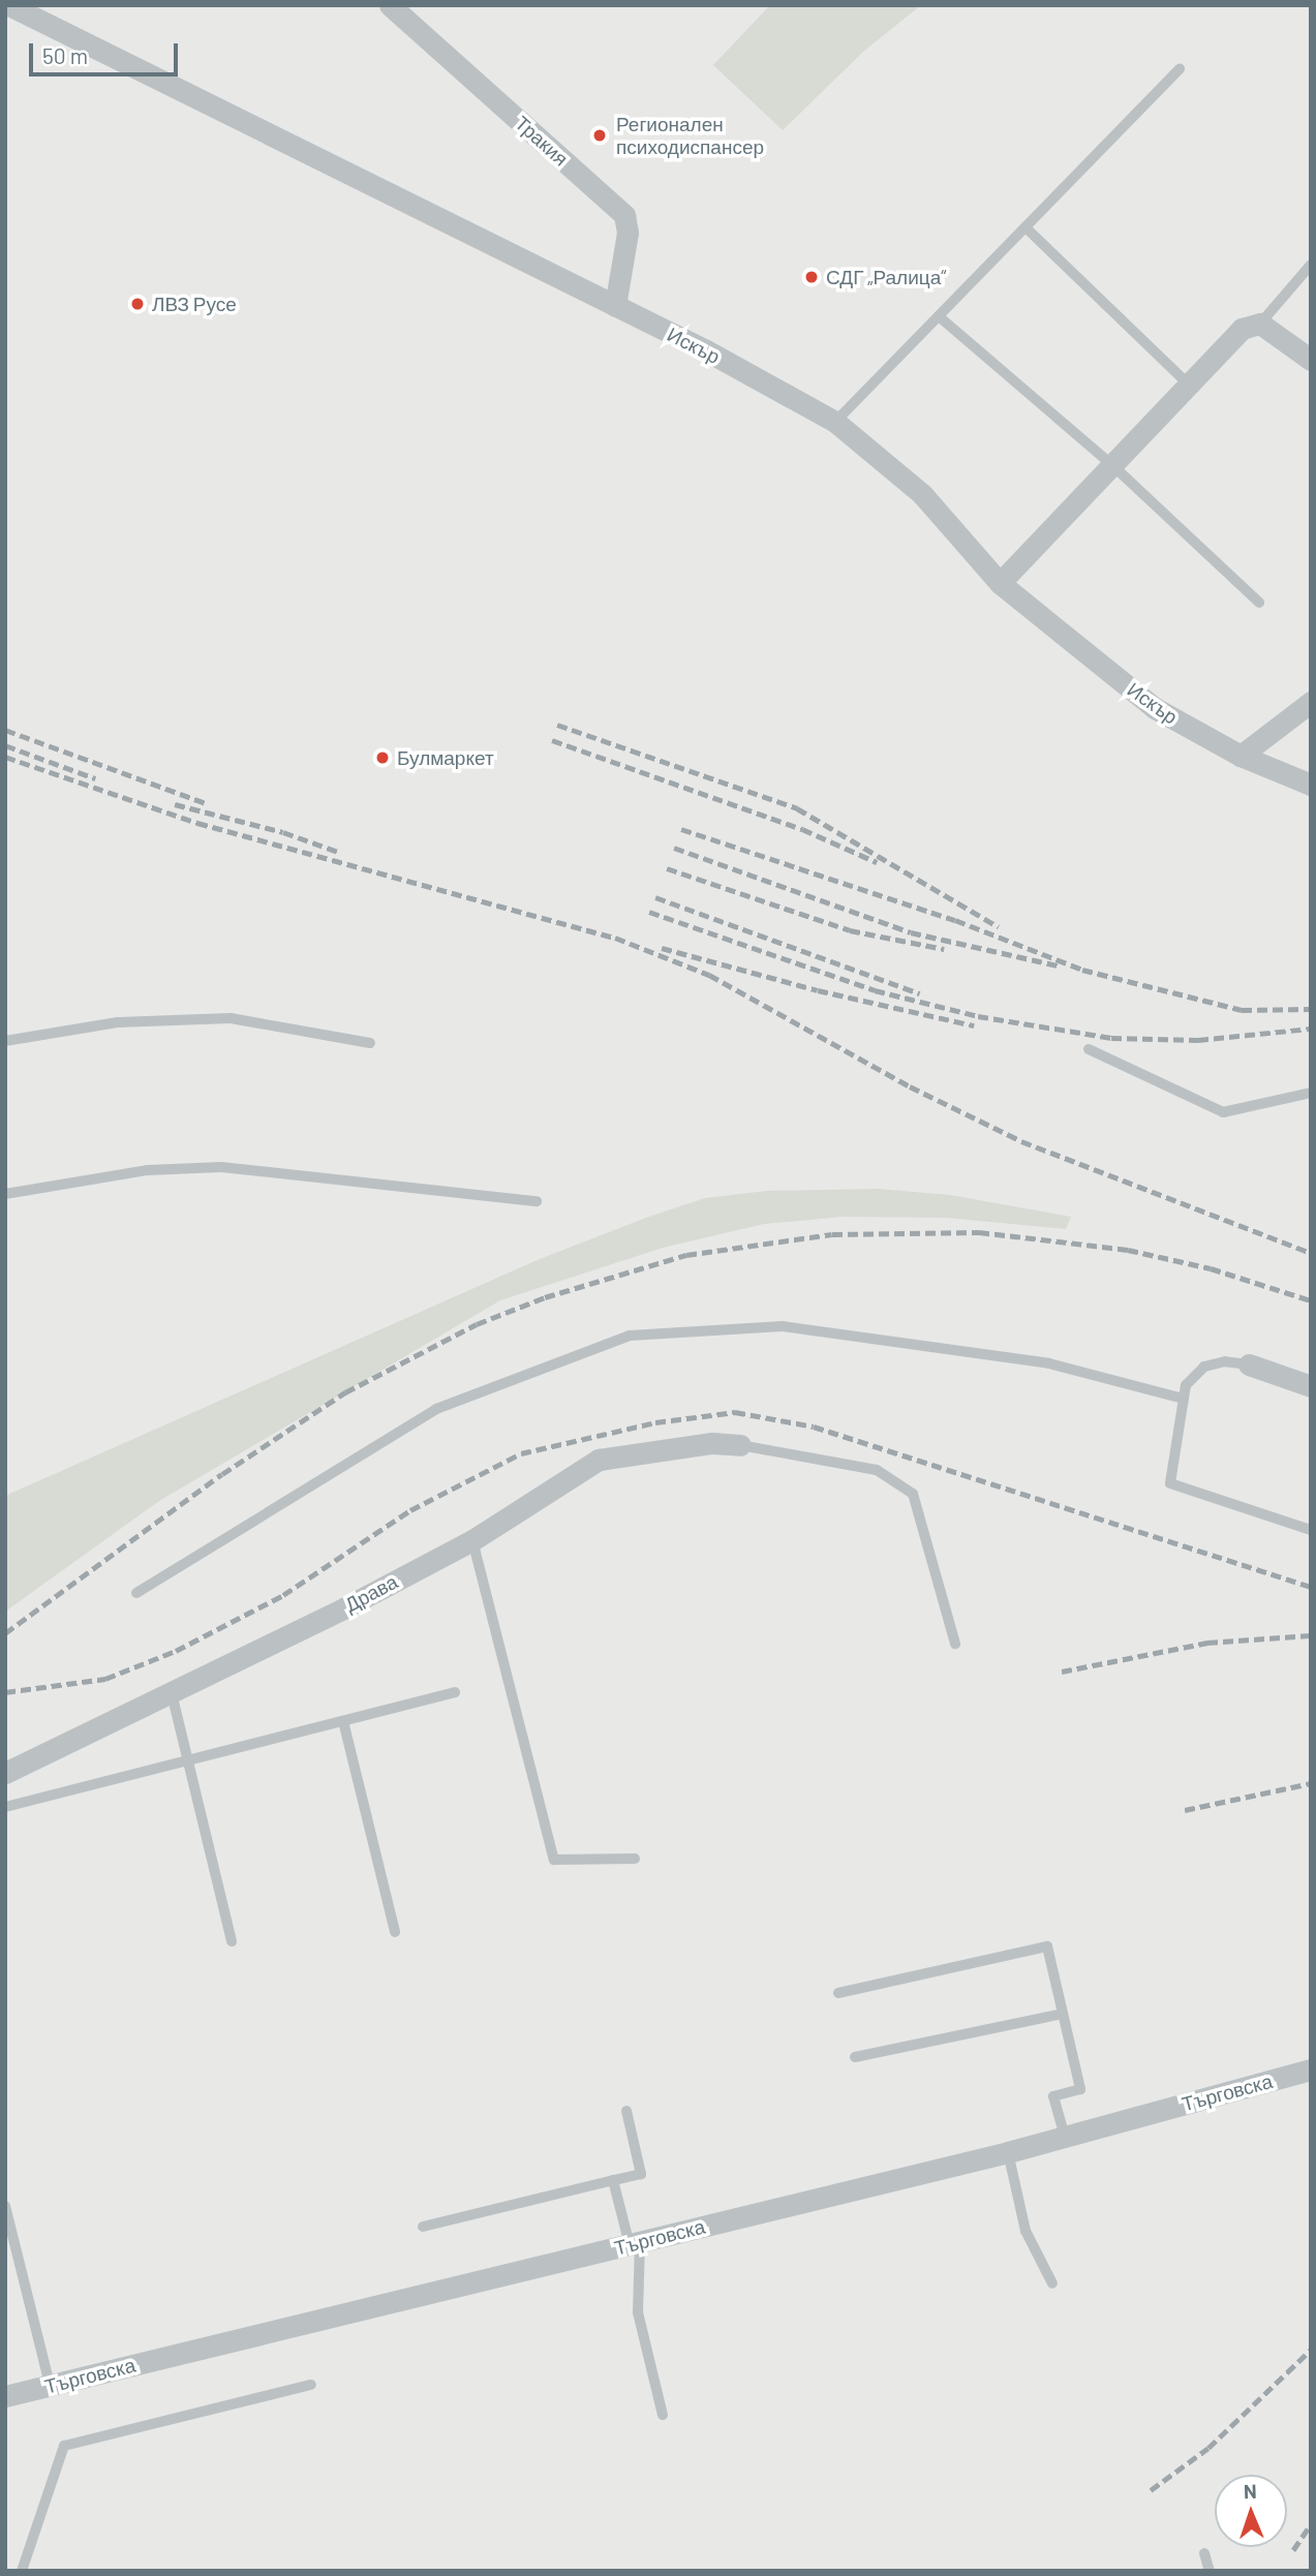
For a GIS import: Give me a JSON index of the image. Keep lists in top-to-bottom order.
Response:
{
  "streets": {
    "street": [
      "Тракия",
      "Искър",
      "Драва",
      "Търговска"
    ]
  },
  "crossings": [
    ["Тракия", "Искър"]
  ],
  "places": [
    "Регионален психодиспансер",
    "СДГ „Ралица“",
    "ЛВЗ Русе",
    "Булмаркет"
  ],
  "scale_bar": "50 m",
  "north": "top"
}
